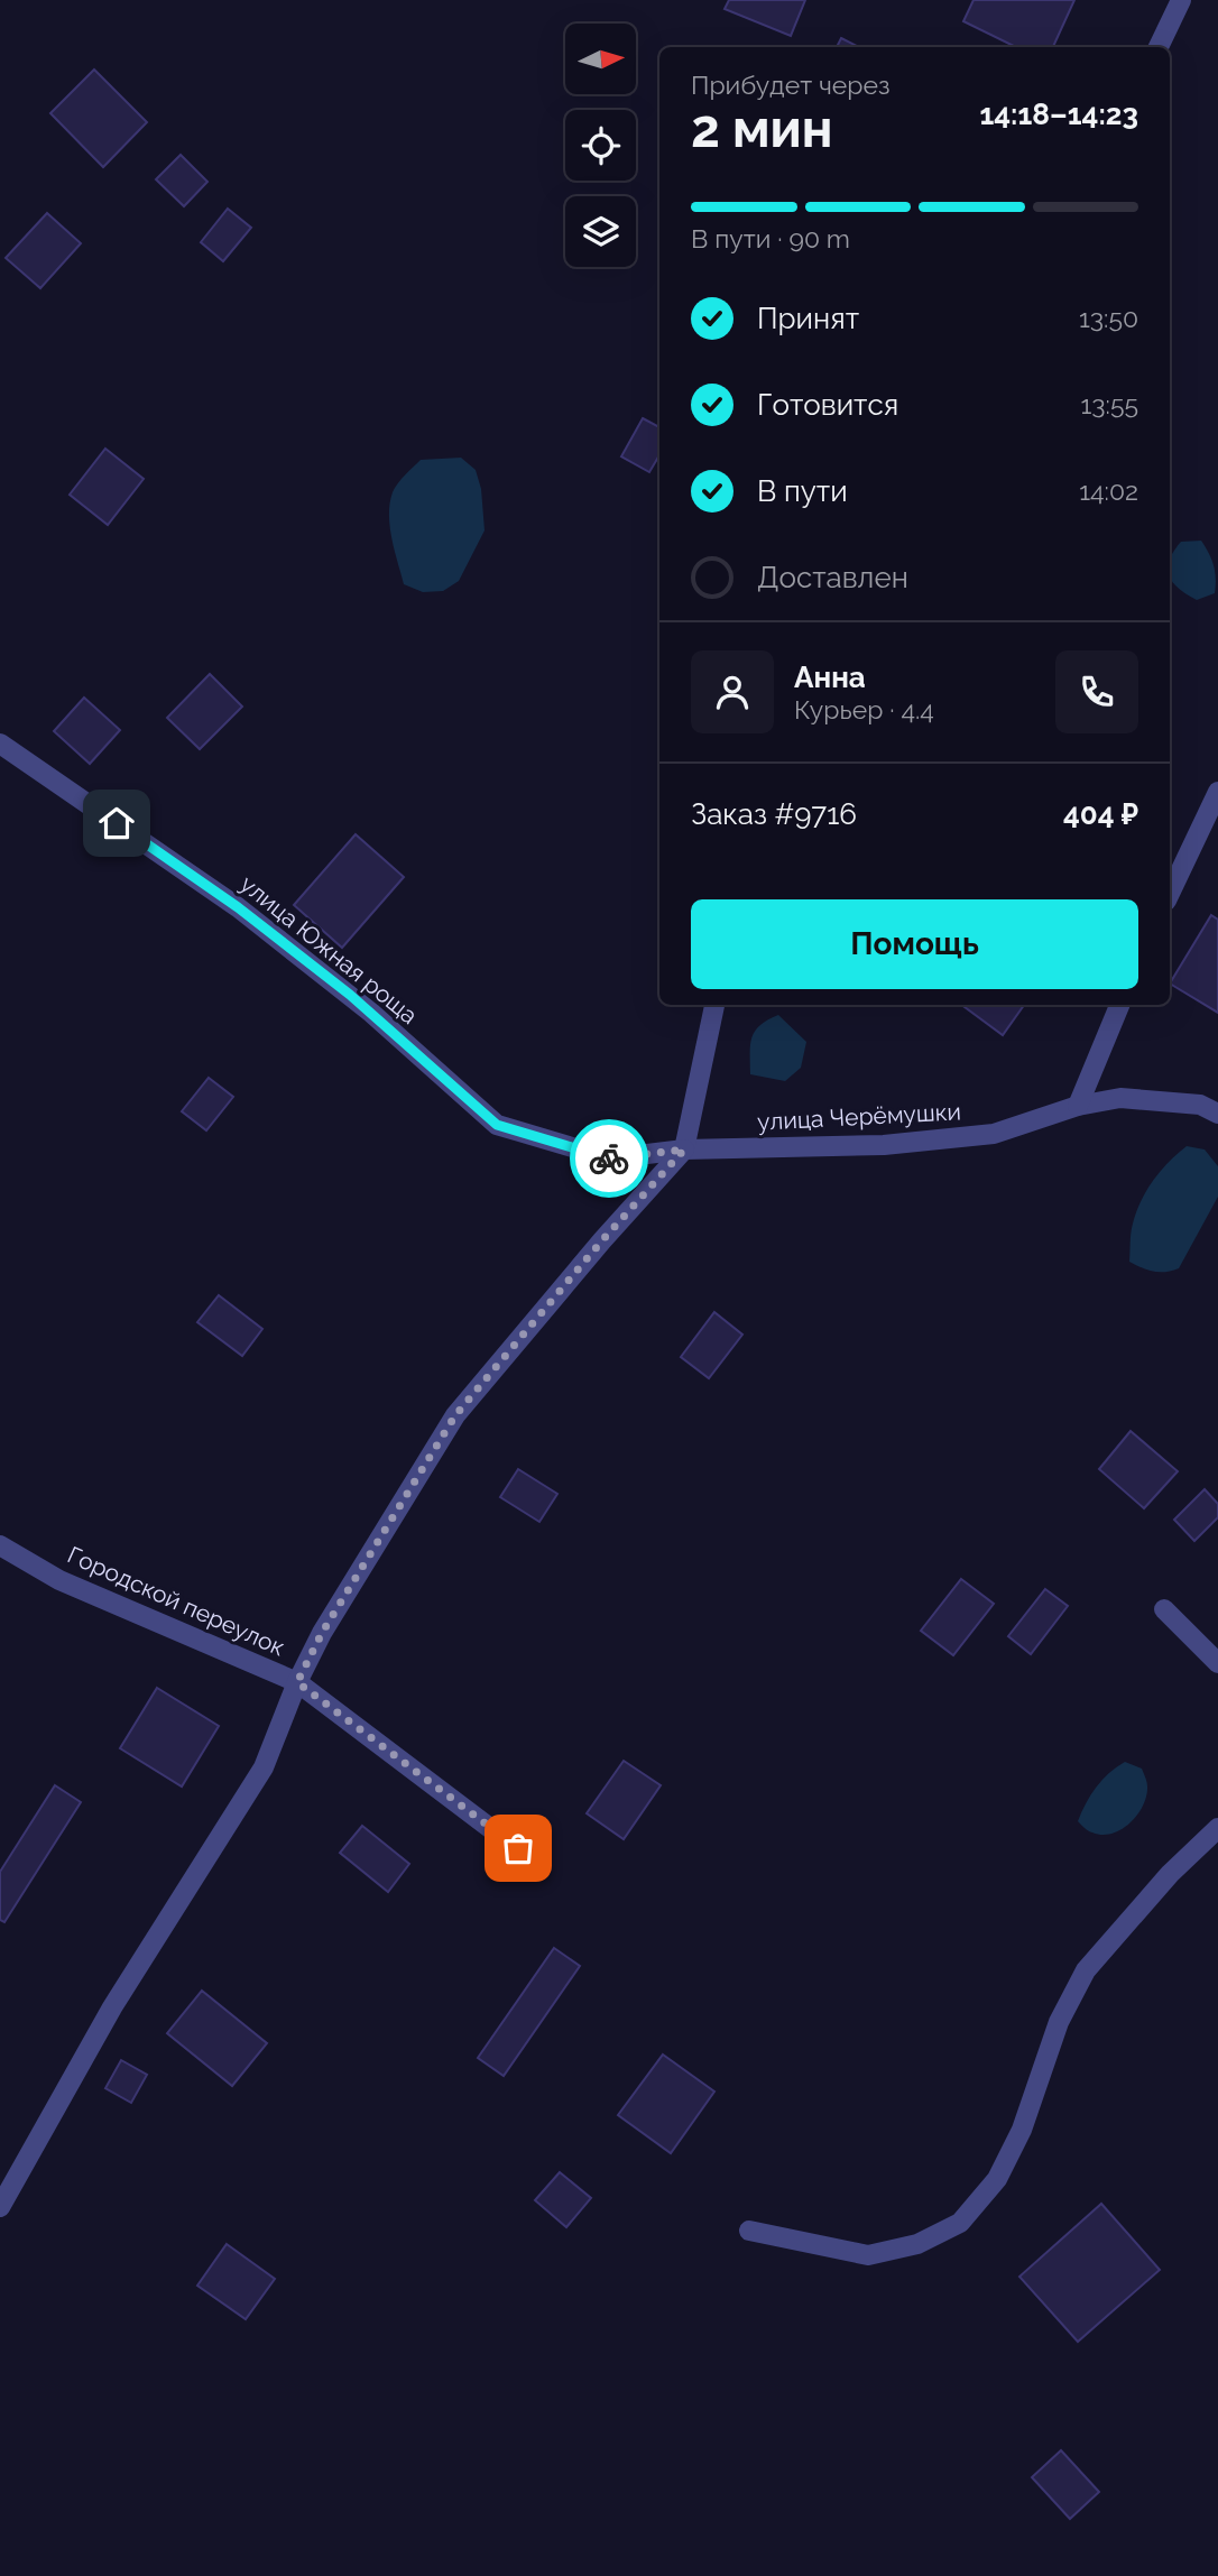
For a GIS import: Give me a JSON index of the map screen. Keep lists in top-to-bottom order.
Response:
{
  "streets": {
    "street": ["улица Южная роща", "улица Черёмушки", "Городской переулок"]
  },
  "crossings": [
    ["улица Южная роща", "улица Черёмушки"]
  ],
  "north": "right",
  "page": {
    "heading": ["2 мин", "Прибудет через", "14:18–14:23"],
    "panel": [
      "Анна",
      "Курьер · 4.4",
      "Заказ #9716",
      "404 ₽"
    ],
    "bar": "В пути · 90 m",
    "list": [
      ["Принят", "13:50"],
      ["Готовится", "13:55"],
      ["В пути", "14:02"],
      "Доставлен"
    ],
    "buttons": "Помощь"
  }
}
